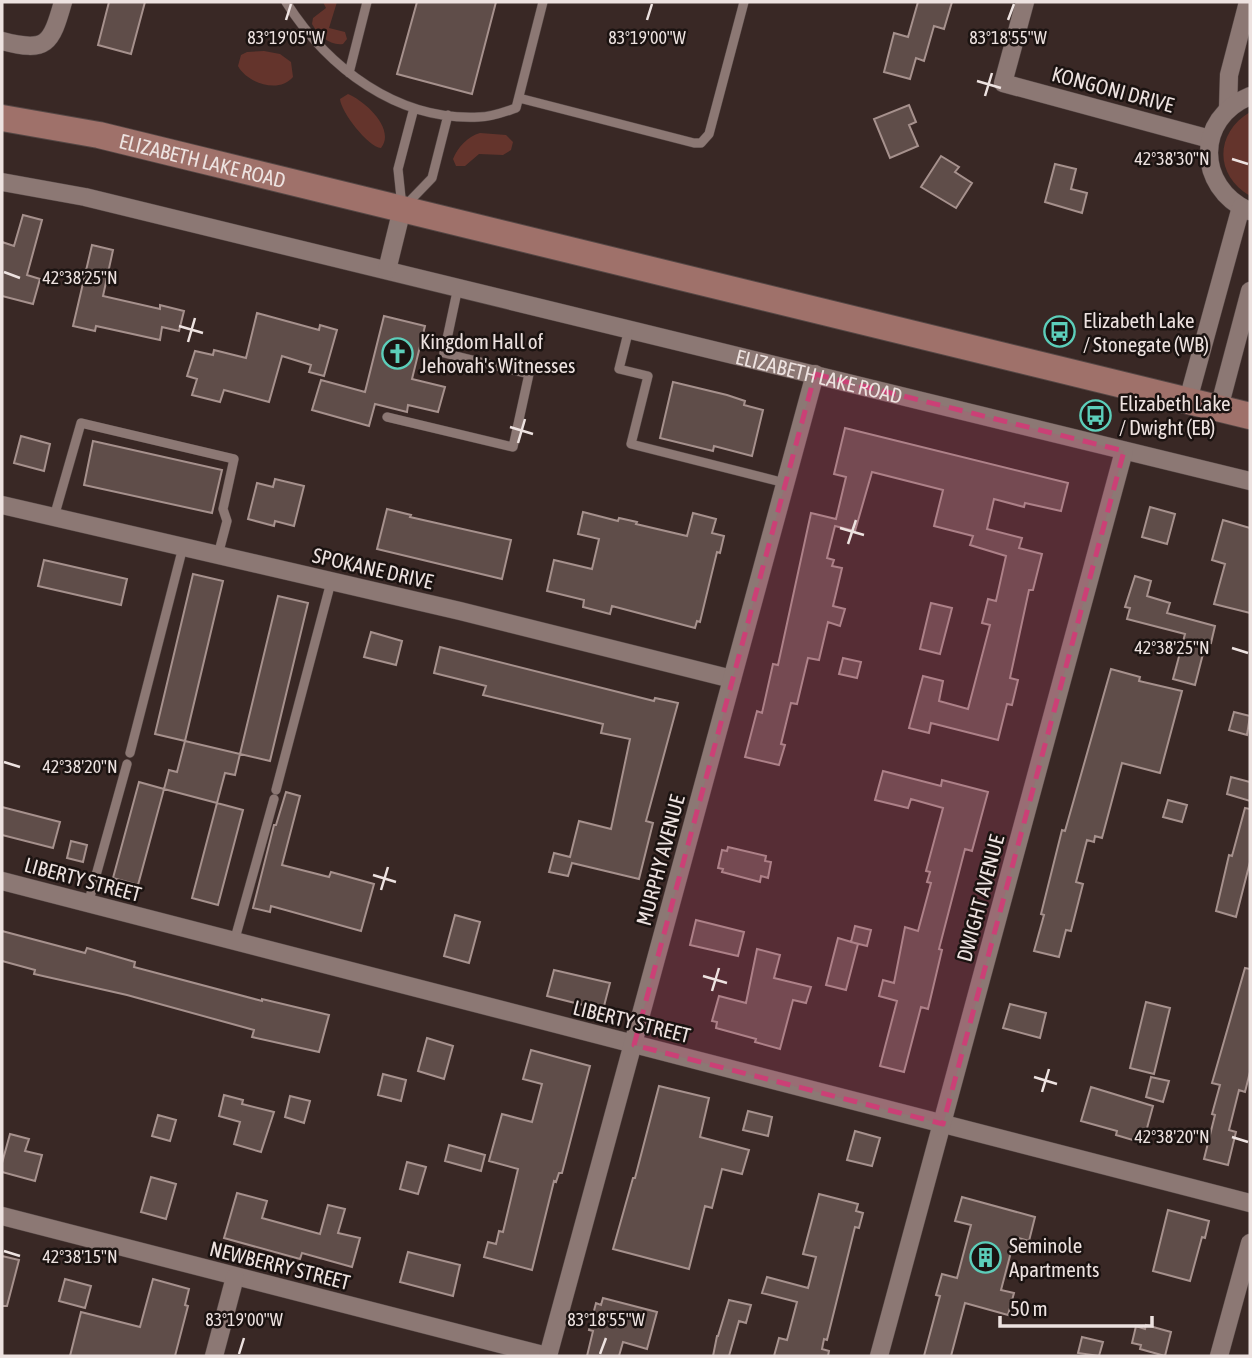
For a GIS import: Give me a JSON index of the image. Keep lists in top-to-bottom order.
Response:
{
  "streets": {
    "main road": ["ELIZABETH LAKE ROAD"],
    "street": [
      "KONGONI DRIVE",
      "SPOKANE DRIVE",
      "MURPHY AVENUE",
      "LIBERTY STREET",
      "DWIGHT AVENUE",
      "NEWBERRY STREET"
    ]
  },
  "crossings": [
    ["ELIZABETH LAKE ROAD", "MURPHY AVENUE"],
    ["ELIZABETH LAKE ROAD", "DWIGHT AVENUE"],
    ["SPOKANE DRIVE", "MURPHY AVENUE"],
    ["MURPHY AVENUE", "LIBERTY STREET"],
    ["MURPHY AVENUE", "NEWBERRY STREET"],
    ["LIBERTY STREET", "DWIGHT AVENUE"]
  ],
  "places": {
    "bus stop": ["Elizabeth Lake / Stonegate (WB)", "Elizabeth Lake / Dwight (EB)"],
    "church": ["Kingdom Hall of Jehovah's Witnesses"],
    "building": ["Seminole Apartments"]
  },
  "scale_bar": "50 m",
  "coordinates": [
    "83°19'05\"W",
    "83°19'00\"W",
    "83°18'55\"W",
    "42°38'30\"N",
    "42°38'25\"N",
    "42°38'20\"N",
    "42°38'15\"N"
  ]
}
